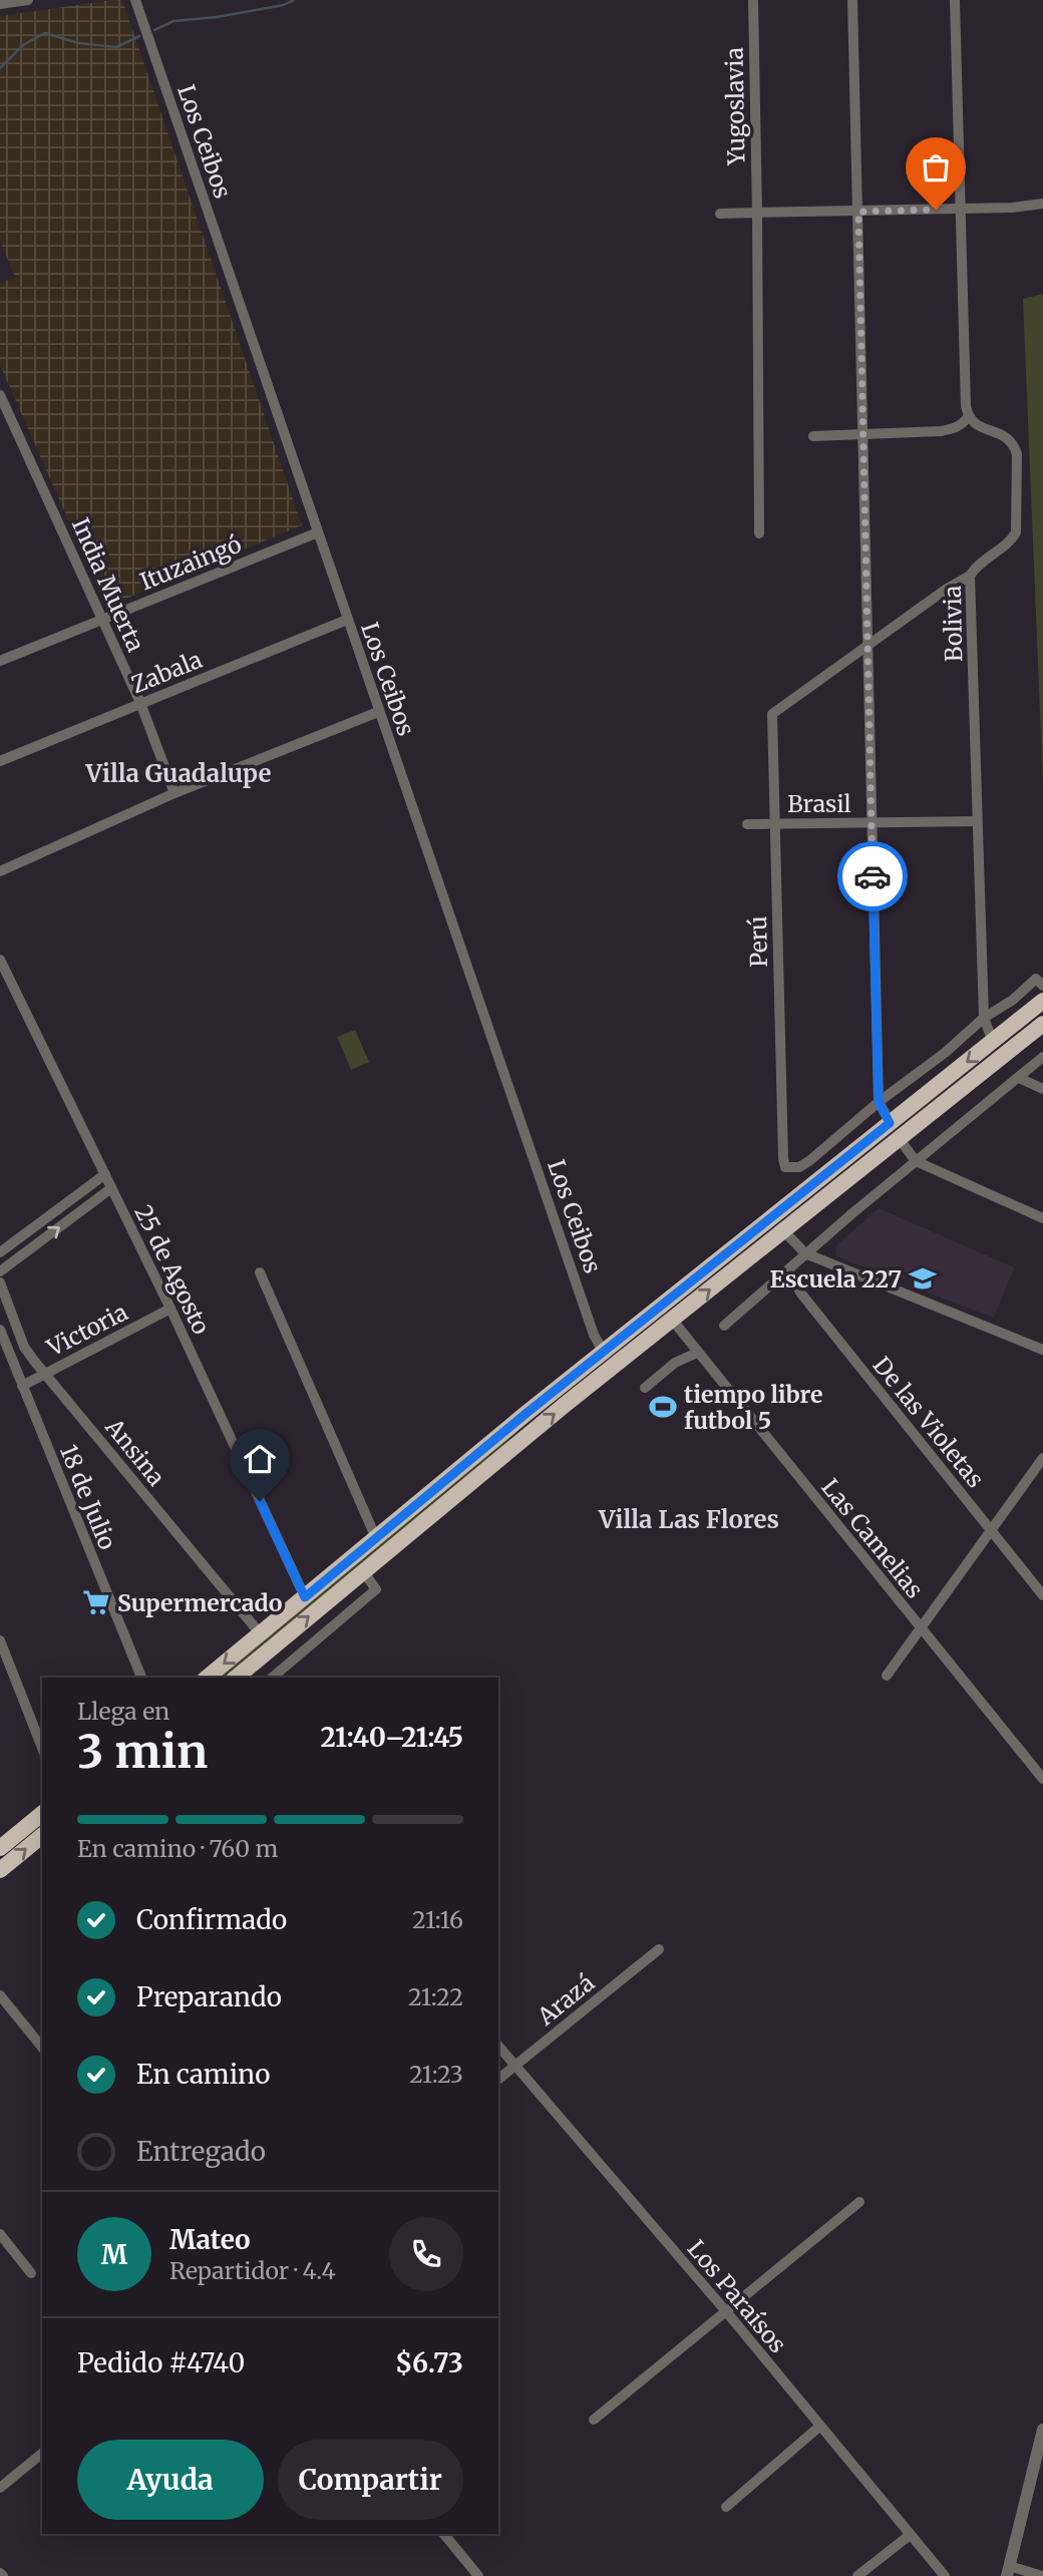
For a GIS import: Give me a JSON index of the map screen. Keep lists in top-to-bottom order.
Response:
{
  "streets": {
    "street": [
      "Yugoslavia",
      "Los Ceibos",
      "Ituzaingó",
      "India Muerta",
      "Bolivia",
      "Zabala",
      "Brasil",
      "Perú",
      "25 de Agosto",
      "Victoria",
      "De las Violetas",
      "Ansina",
      "18 de Julio",
      "Las Camelias",
      "Arazá",
      "Los Paraísos"
    ]
  },
  "crossings": [
    ["Los Ceibos", "Ituzaingó"],
    ["Los Ceibos", "Zabala"],
    ["Ituzaingó", "India Muerta"],
    ["India Muerta", "Zabala"],
    ["Bolivia", "Brasil"],
    ["Brasil", "Perú"],
    ["25 de Agosto", "Victoria"],
    ["Victoria", "Ansina"],
    ["Victoria", "18 de Julio"],
    ["Arazá", "Los Paraísos"]
  ],
  "districts": ["Villa Guadalupe", "Villa Las Flores"],
  "places": {
    "school or university": ["Escuela 227"],
    "sports": ["tiempo libre futbol 5"],
    "supermarket": ["Supermercado"]
  },
  "page": {
    "heading": ["3 min", "Llega en", "21:40–21:45"],
    "panel": [
      "Mateo",
      "Repartidor · 4.4",
      "Pedido #4740",
      "$6.73"
    ],
    "bar": "En camino · 760 m",
    "list": [
      ["Confirmado", "21:16"],
      ["Preparando", "21:22"],
      ["En camino", "21:23"],
      "Entregado"
    ],
    "round": "M",
    "buttons": ["Ayuda", "Compartir"]
  }
}
